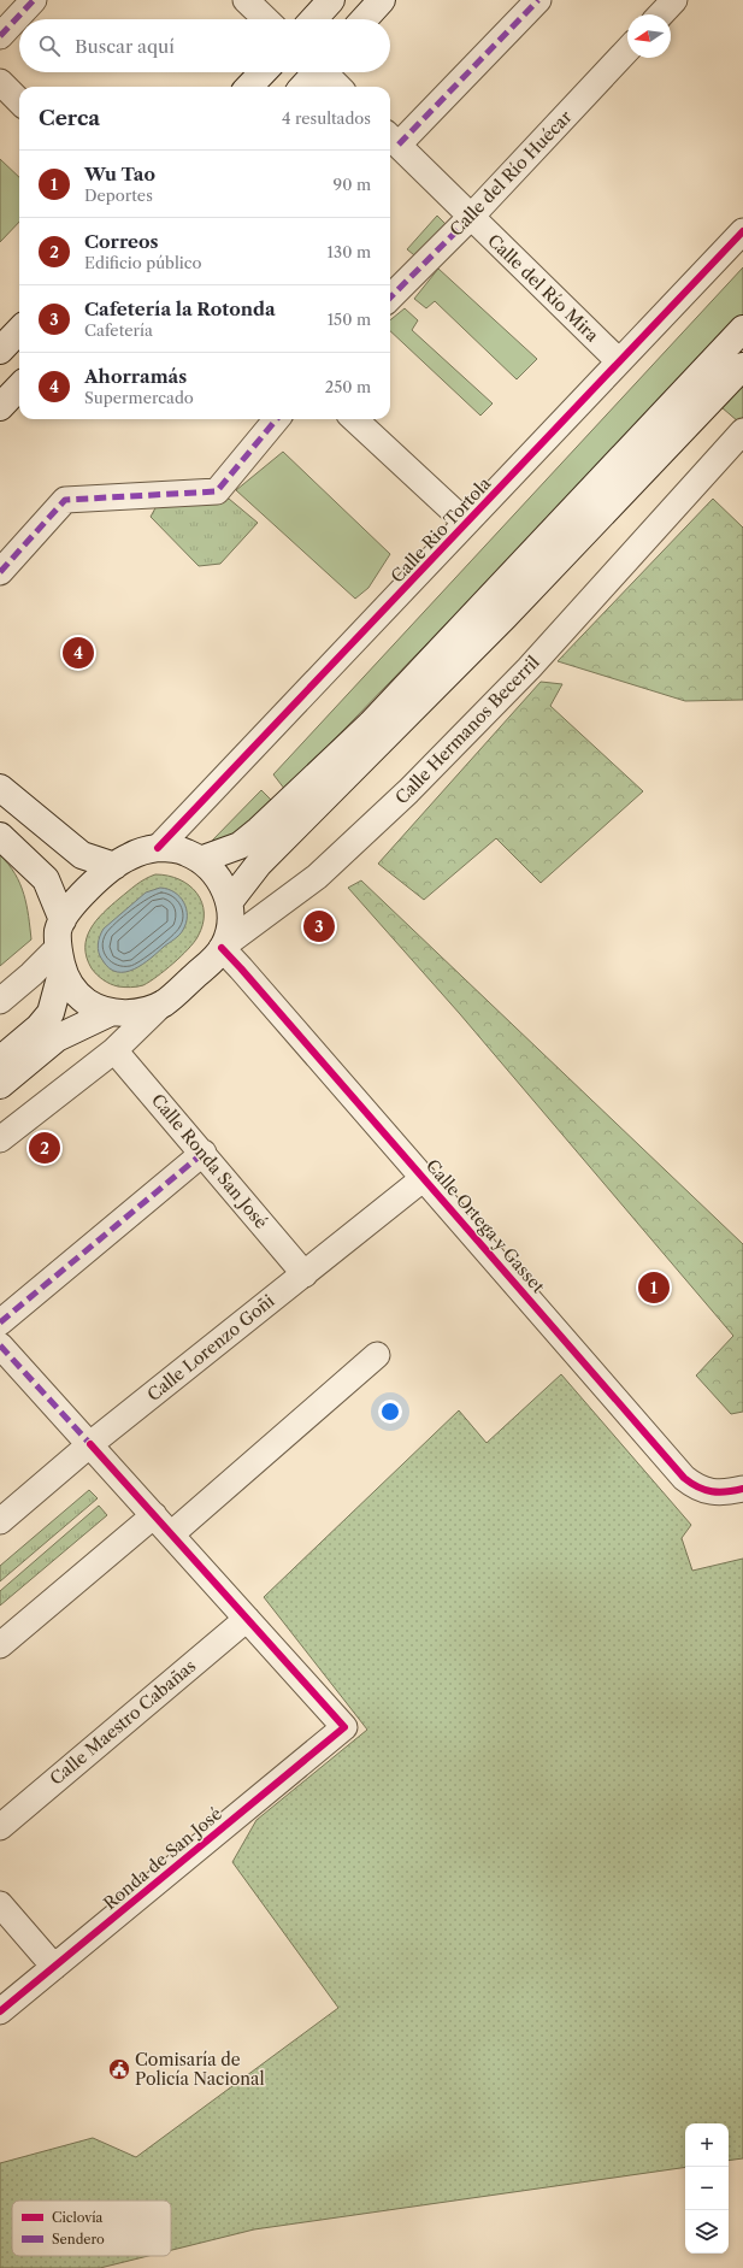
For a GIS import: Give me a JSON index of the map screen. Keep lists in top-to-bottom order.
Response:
{
  "streets": {
    "street": [
      "Calle del Río Huécar",
      "Calle del Río Mira",
      "Calle Rio Tortola",
      "Calle Hermanos Becerril",
      "Calle Ronda San José",
      "Calle Ortega y Gasset",
      "Calle Lorenzo Goñi",
      "Calle Maestro Cabañas",
      "Ronda de San José"
    ]
  },
  "crossings": [
    ["Calle del Río Huécar", "Calle del Río Mira"],
    ["Calle del Río Mira", "Calle Rio Tortola"],
    ["Calle Rio Tortola", "Calle Hermanos Becerril"],
    ["Calle Rio Tortola", "Calle Ortega y Gasset"],
    ["Calle Hermanos Becerril", "Calle Ortega y Gasset"],
    ["Calle Ronda San José", "Calle Lorenzo Goñi"],
    ["Calle Ortega y Gasset", "Calle Lorenzo Goñi"],
    ["Calle Maestro Cabañas", "Ronda de San José"]
  ],
  "places": {
    "public building": ["Comisaría de Policía Nacional"]
  },
  "legend": ["Ciclovía", "Sendero"],
  "north": "left",
  "page": {
    "search": "Buscar aquí",
    "heading": ["Cerca", "4 resultados"],
    "list": [
      {
        "mark": "1",
        "name": "Wu Tao",
        "note": "Deportes",
        "value": "90 m"
      },
      {
        "mark": "2",
        "name": "Correos",
        "note": "Edificio público",
        "value": "130 m"
      },
      {
        "mark": "3",
        "name": "Cafetería la Rotonda",
        "note": "Cafetería",
        "value": "150 m"
      },
      {
        "mark": "4",
        "name": "Ahorramás",
        "note": "Supermercado",
        "value": "250 m"
      }
    ],
    "pins": [
      "4",
      "3",
      "2",
      "1"
    ],
    "map_buttons": ["+", "−"]
  }
}
